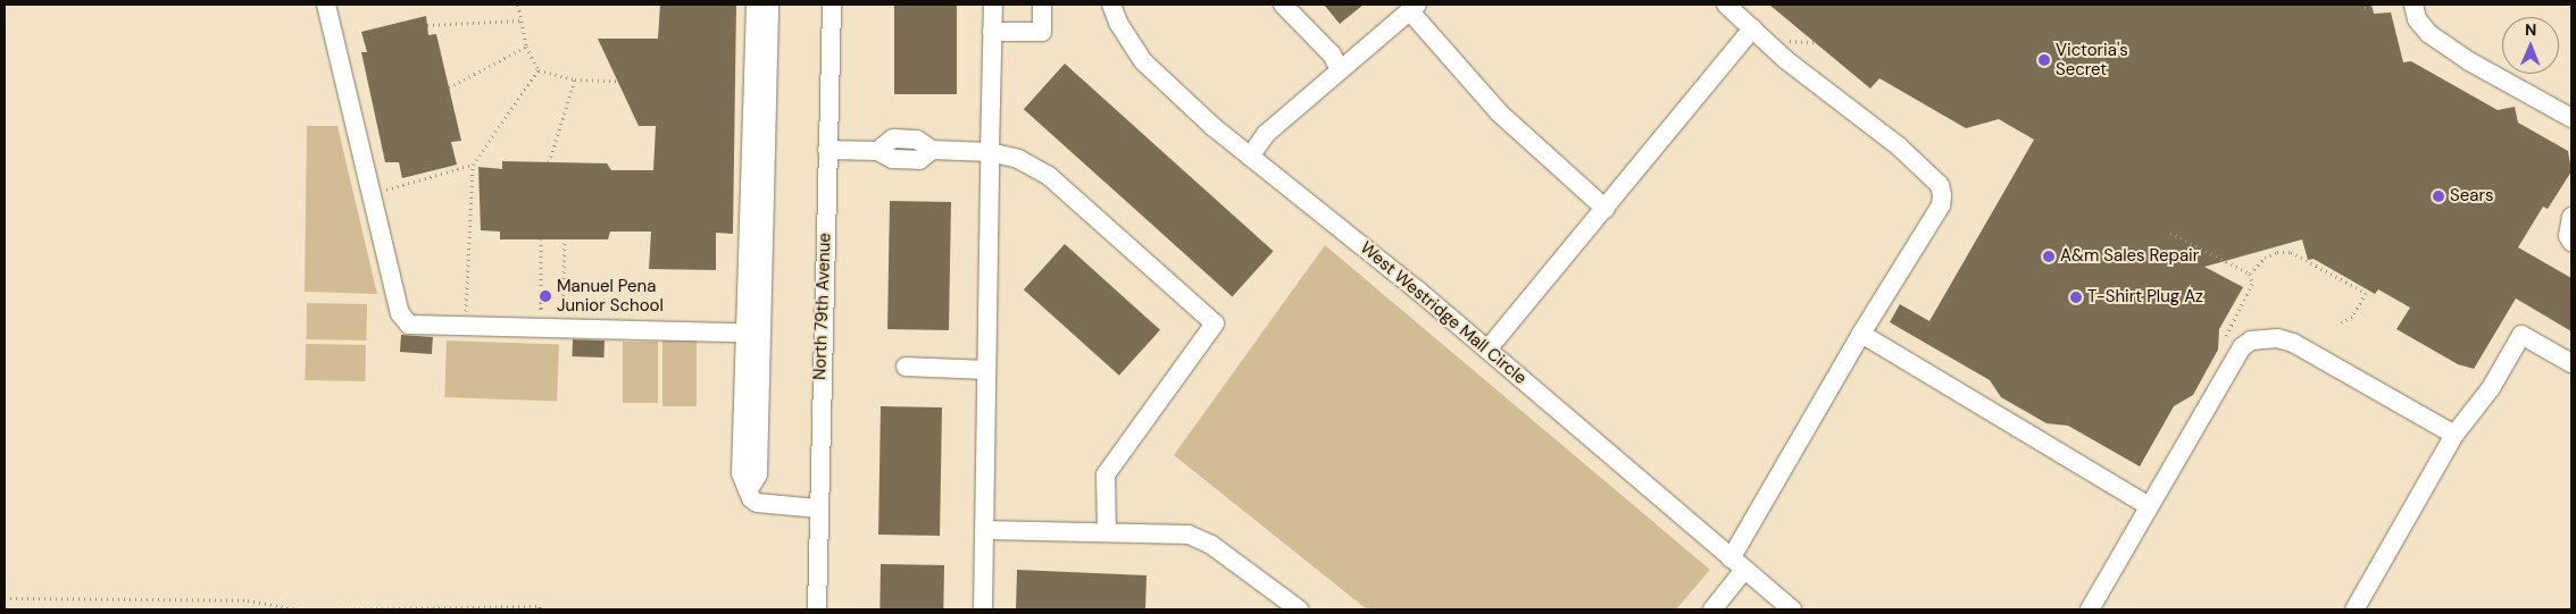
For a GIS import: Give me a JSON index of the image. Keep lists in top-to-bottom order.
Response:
{
  "streets": {
    "street": ["North 79th Avenue", "West Westridge Mall Circle"]
  },
  "places": [
    "Victoria's Secret",
    "Sears",
    "A&m Sales Repair",
    "Manuel Pena Junior School",
    "T-Shirt Plug Az"
  ],
  "north": "top"
}
